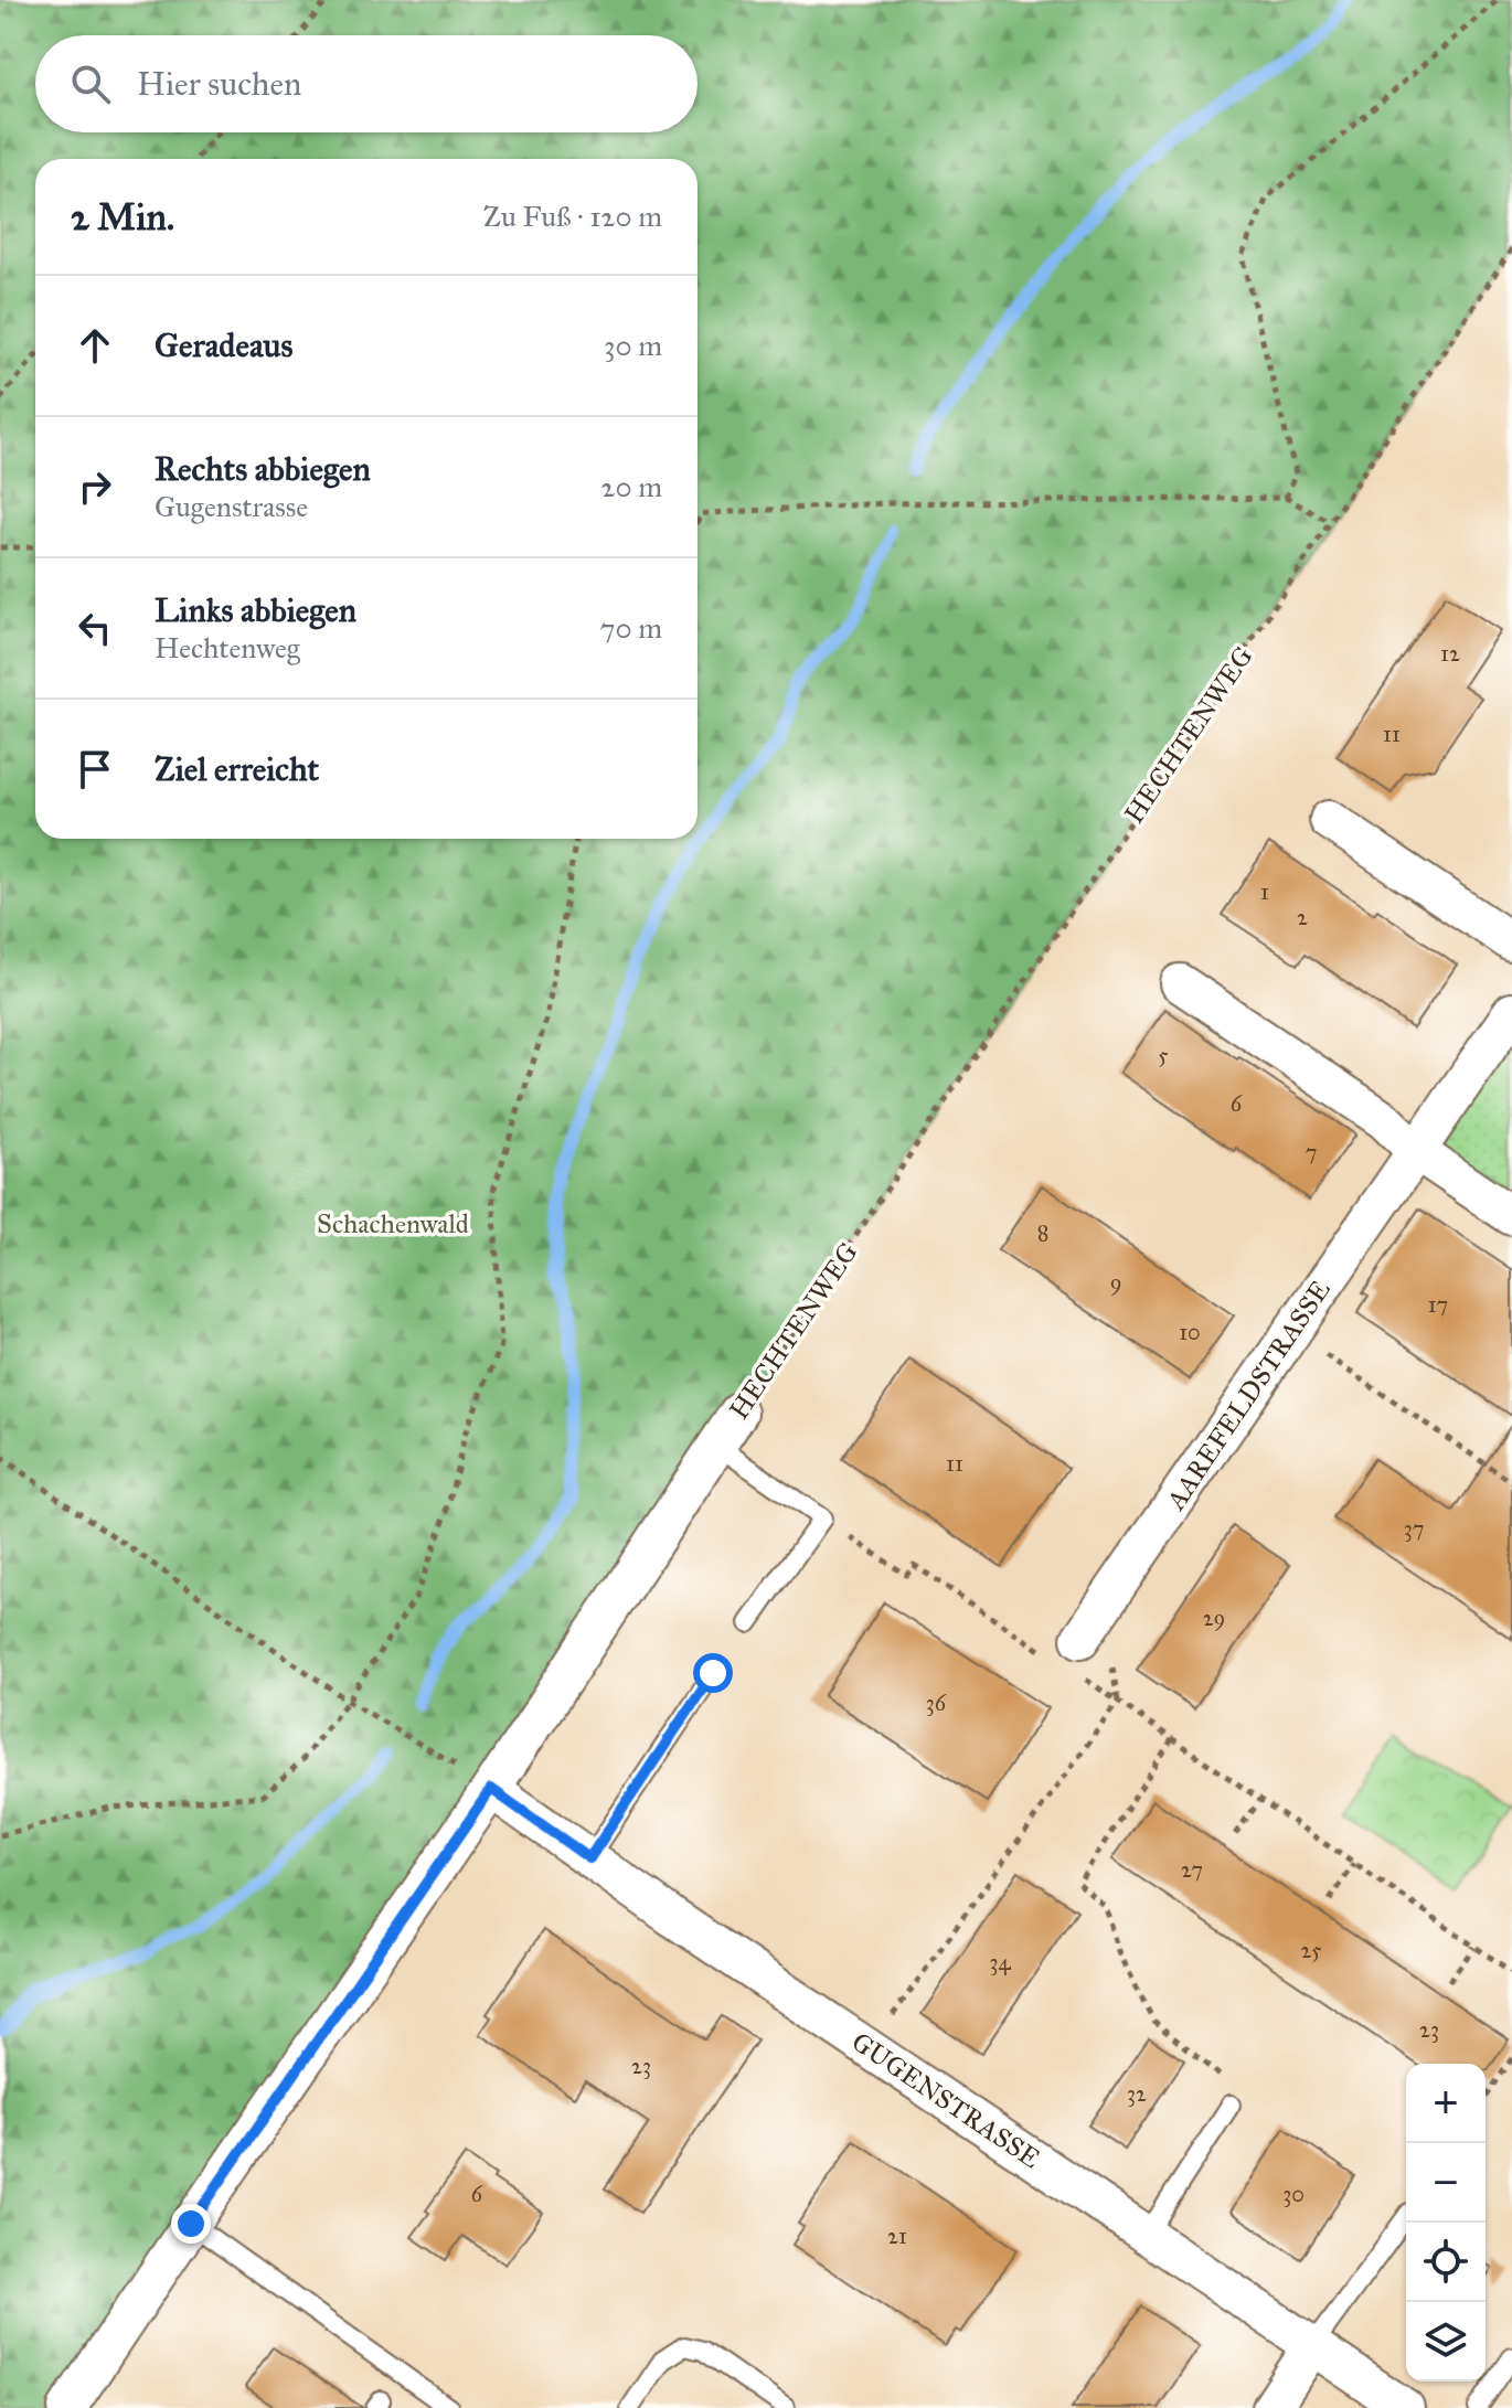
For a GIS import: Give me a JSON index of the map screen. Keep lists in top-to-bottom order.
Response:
{
  "streets": {
    "street": ["HECHTENWEG", "AAREFELDSTRASSE", "GUGENSTRASSE"]
  },
  "crossings": [
    ["HECHTENWEG", "GUGENSTRASSE"]
  ],
  "parks": ["Schachenwald"],
  "house_numbers": [
    "12",
    "11",
    "1",
    "2",
    "5",
    "6",
    "7",
    "8",
    "9",
    "17",
    "10",
    "11",
    "37",
    "29",
    "36",
    "27",
    "25",
    "34",
    "23",
    "23",
    "32",
    "6",
    "30",
    "21"
  ],
  "page": {
    "search": "Hier suchen",
    "heading": ["2 Min.", "Zu Fuß · 120 m"],
    "list": [
      ["Geradeaus", "30 m"],
      ["Rechts abbiegen", "Gugenstrasse", "20 m"],
      ["Links abbiegen", "Hechtenweg", "70 m"],
      "Ziel erreicht"
    ],
    "map_buttons": ["+", "−"]
  }
}
